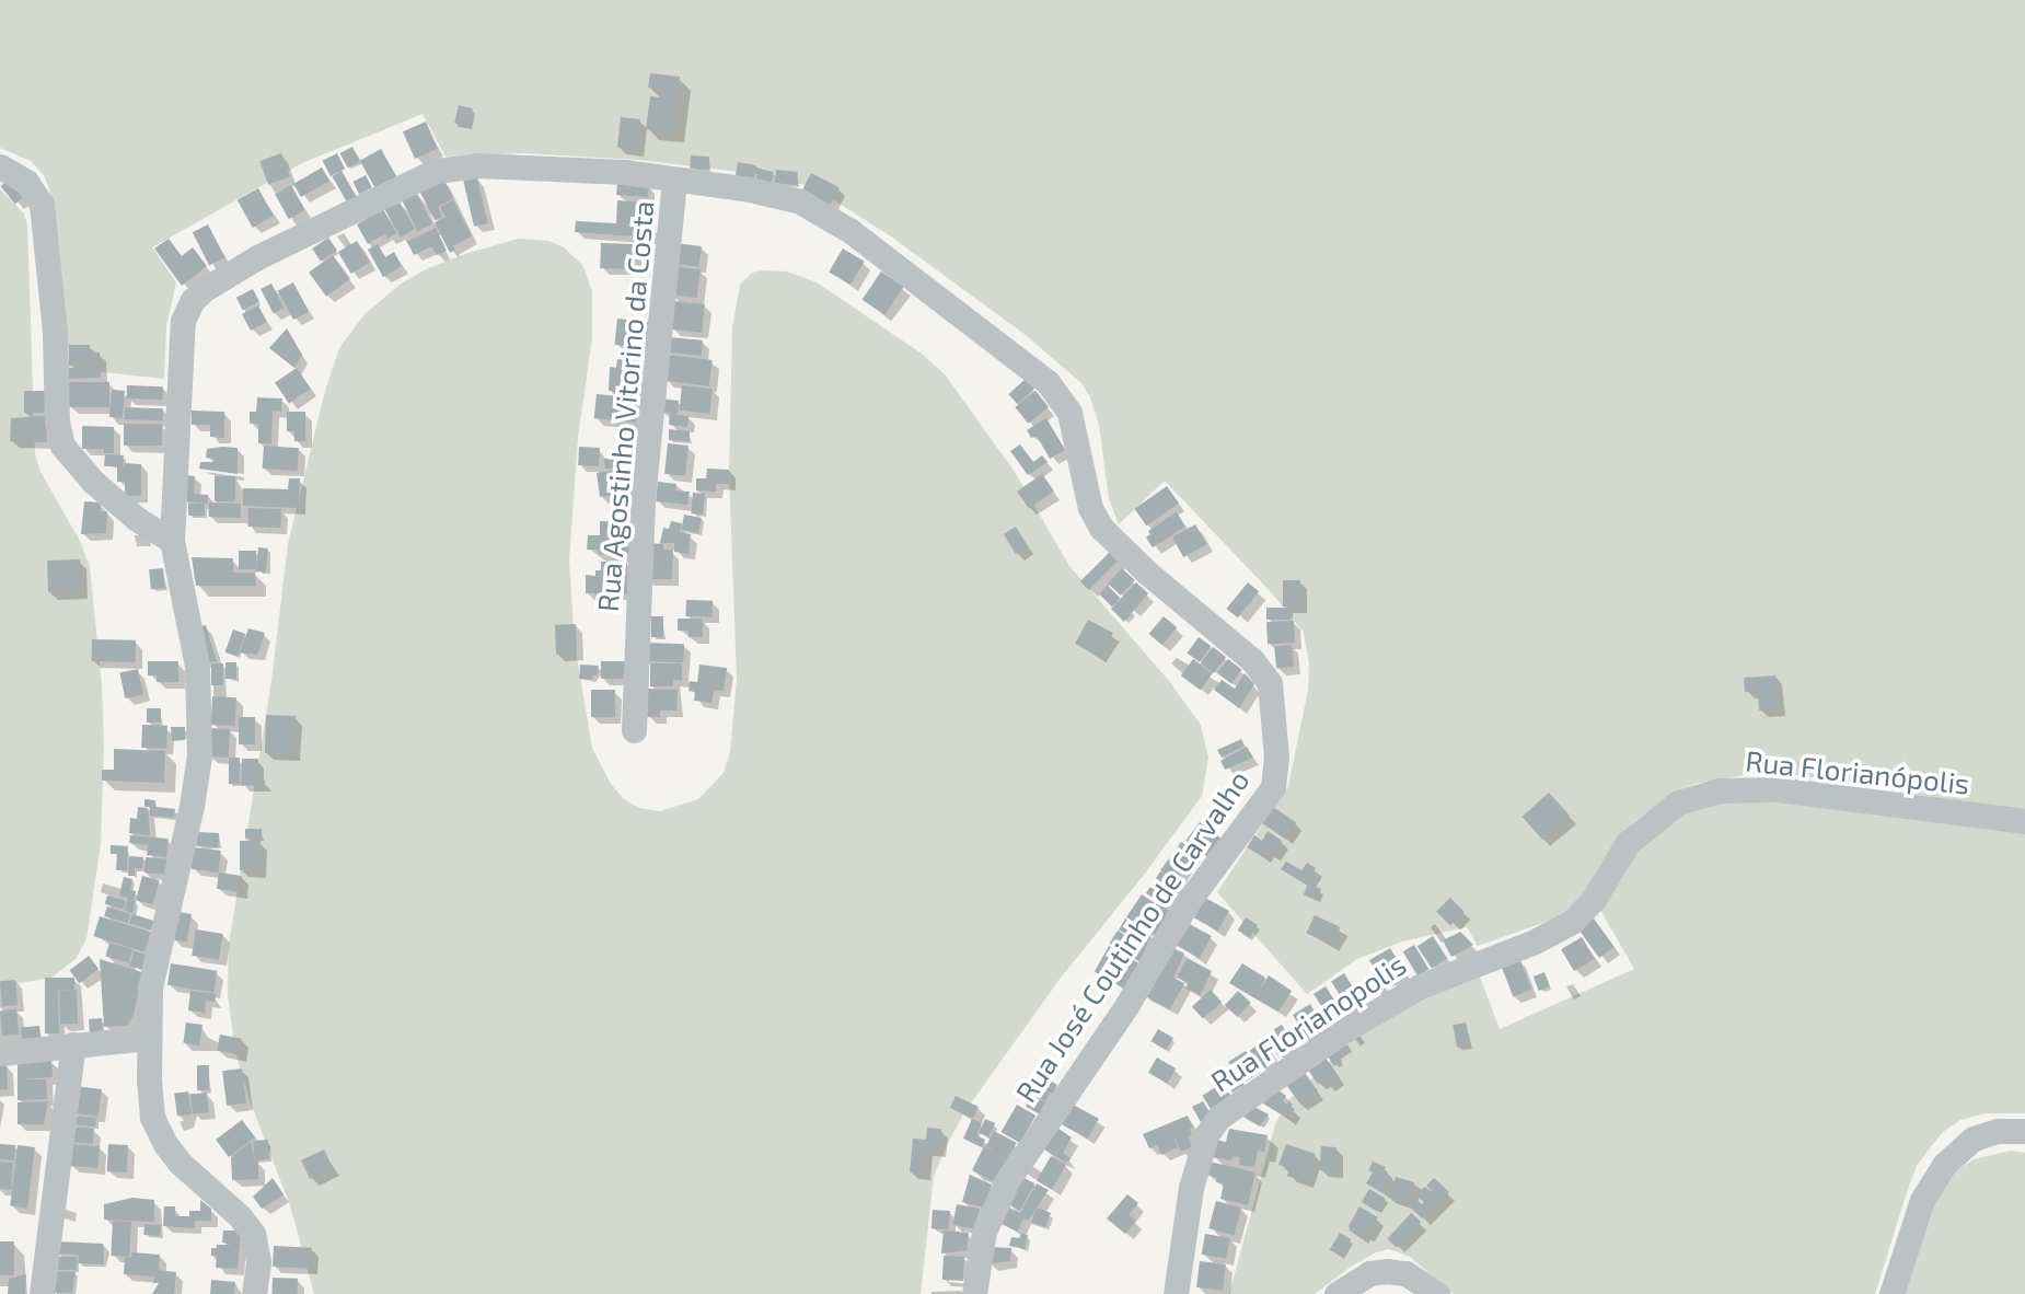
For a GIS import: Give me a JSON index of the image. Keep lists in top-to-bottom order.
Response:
{
  "streets": {
    "street": [
      "Rua Agostinho Vitorino da Costa",
      "Rua Florianópolis",
      "Rua José Coutinho de Carvalho",
      "Rua Florianopolis"
    ]
  },
  "crossings": [
    ["Rua Agostinho Vitorino da Costa", "Rua José Coutinho de Carvalho"],
    ["Rua Florianópolis", "Rua Florianopolis"]
  ]
}
